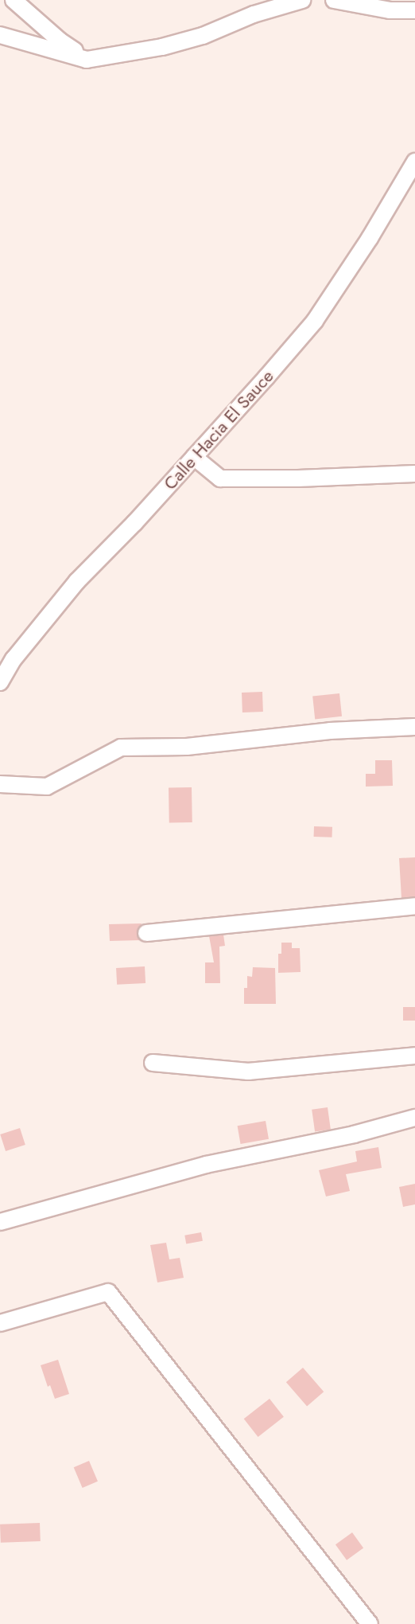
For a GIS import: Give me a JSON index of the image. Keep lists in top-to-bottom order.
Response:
{
  "streets": {
    "street": ["Calle Hacia El Sauce"]
  }
}
